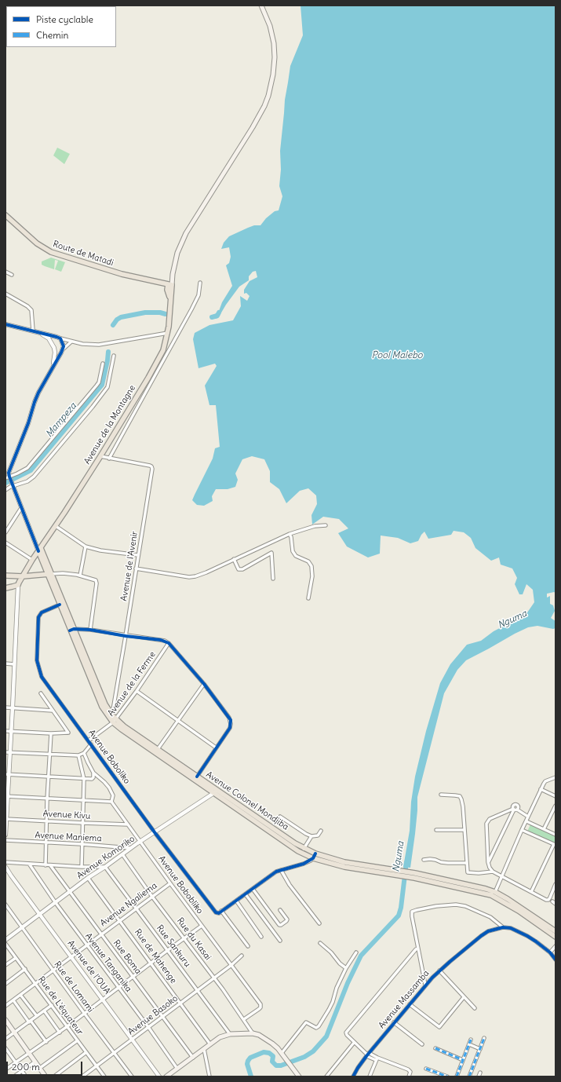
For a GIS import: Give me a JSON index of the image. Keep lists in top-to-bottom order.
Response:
{
  "streets": {
    "main road": ["Route de Matadi", "Avenue de la Montagne", "Avenue Colonel Mondjiba"],
    "street": [
      "Avenue de l'Avenir",
      "Avenue de la Ferme",
      "Avenue Boboliko",
      "Avenue Kivu",
      "Avenue Maniema",
      "Avenue Komoriko",
      "Avenue Bobobliko",
      "Avenue Ngaliema",
      "Rue du Kasai",
      "Rue Sankuru",
      "Rue de Mahenge",
      "Rue Boma",
      "Avenue Tanganika",
      "Avenue de l’OUA",
      "Rue de Lomami",
      "Avenue Massamba",
      "Rue de L'équateur",
      "Avenue Basoko"
    ]
  },
  "crossings": [
    ["Avenue de la Montagne", "Avenue de l'Avenir"],
    ["Avenue de la Montagne", "Avenue Colonel Mondjiba"],
    ["Avenue de l'Avenir", "Avenue de la Ferme"],
    ["Avenue de l'Avenir", "Avenue Colonel Mondjiba"],
    ["Avenue de la Ferme", "Avenue Boboliko"],
    ["Avenue de la Ferme", "Avenue Colonel Mondjiba"],
    ["Avenue Boboliko", "Avenue Colonel Mondjiba"],
    ["Avenue Boboliko", "Avenue Komoriko"],
    ["Avenue Colonel Mondjiba", "Avenue Komoriko"],
    ["Avenue Kivu", "Avenue Bobobliko"],
    ["Avenue Maniema", "Avenue Komoriko"],
    ["Avenue Komoriko", "Avenue Bobobliko"],
    ["Avenue Komoriko", "Rue du Kasai"],
    ["Avenue Komoriko", "Rue Sankuru"],
    ["Avenue Komoriko", "Rue de Mahenge"],
    ["Avenue Komoriko", "Rue Boma"],
    ["Avenue Komoriko", "Avenue Tanganika"],
    ["Avenue Komoriko", "Avenue de l’OUA"],
    ["Avenue Komoriko", "Rue de Lomami"],
    ["Avenue Bobobliko", "Avenue Ngaliema"],
    ["Avenue Bobobliko", "Rue du Kasai"],
    ["Avenue Bobobliko", "Avenue Basoko"],
    ["Avenue Ngaliema", "Rue du Kasai"],
    ["Avenue Ngaliema", "Rue Sankuru"],
    ["Avenue Ngaliema", "Rue de Mahenge"],
    ["Avenue Ngaliema", "Rue Boma"],
    ["Avenue Ngaliema", "Avenue Tanganika"],
    ["Avenue Ngaliema", "Avenue de l’OUA"],
    ["Avenue Ngaliema", "Rue de Lomami"],
    ["Avenue Ngaliema", "Rue de L'équateur"],
    ["Rue du Kasai", "Avenue Basoko"],
    ["Rue Sankuru", "Avenue Basoko"],
    ["Rue de Mahenge", "Avenue Basoko"],
    ["Rue Boma", "Avenue Basoko"],
    ["Avenue Tanganika", "Avenue Basoko"],
    ["Avenue de l’OUA", "Avenue Basoko"],
    ["Rue de Lomami", "Avenue Basoko"],
    ["Rue de L'équateur", "Avenue Basoko"]
  ],
  "water": ["Pool Malebo", "Mampeza", "Nguma"],
  "legend": ["Piste cyclable", "Chemin"],
  "scale_bar": "200 m"
}
